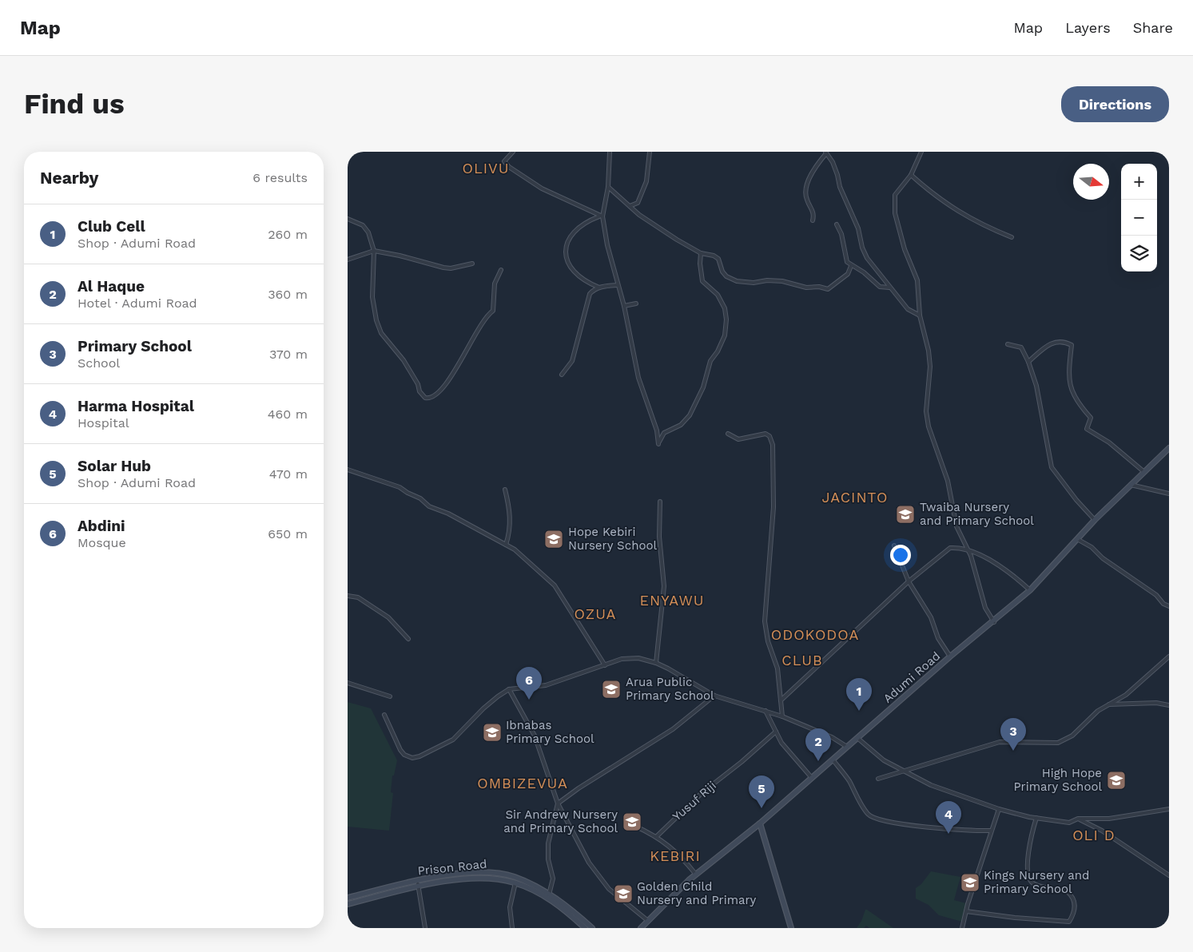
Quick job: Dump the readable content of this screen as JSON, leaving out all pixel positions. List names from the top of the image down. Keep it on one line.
{"streets":{"main road":["Adumi Road","Prison Road"],"street":["Yusuf Riji"]},"districts":["OLIVU","JACINTO","ENYAWU","OZUA","ODOKODOA","CLUB","OMBIZEVUA","OLI D","KEBIRI"],"places":{"school or university":["Twaiba Nursery and Primary School","Hope Kebiri Nursery School","Arua Public Primary School","Ibnabas Primary School","High Hope Primary School","Sir Andrew Nursery and Primary School","Kings Nursery and Primary School","Golden Child Nursery and Primary"]},"north":"right","page":{"header":"Map","nav":["Map","Layers","Share"],"buttons":"Directions","title":"Find us","heading":["Nearby","6 results"],"map_buttons":["+","−"],"list":[{"mark":"1","name":"Club Cell","note":"Shop · Adumi Road","value":"260 m"},{"mark":"2","name":"Al Haque","note":"Hotel · Adumi Road","value":"360 m"},{"mark":"3","name":"Primary School","note":"School","value":"370 m"},{"mark":"4","name":"Harma Hospital","note":"Hospital","value":"460 m"},{"mark":"5","name":"Solar Hub","note":"Shop · Adumi Road","value":"470 m"},{"mark":"6","name":"Abdini","note":"Mosque","value":"650 m"}],"pins":["6","1","3","2","5","4"]}}
